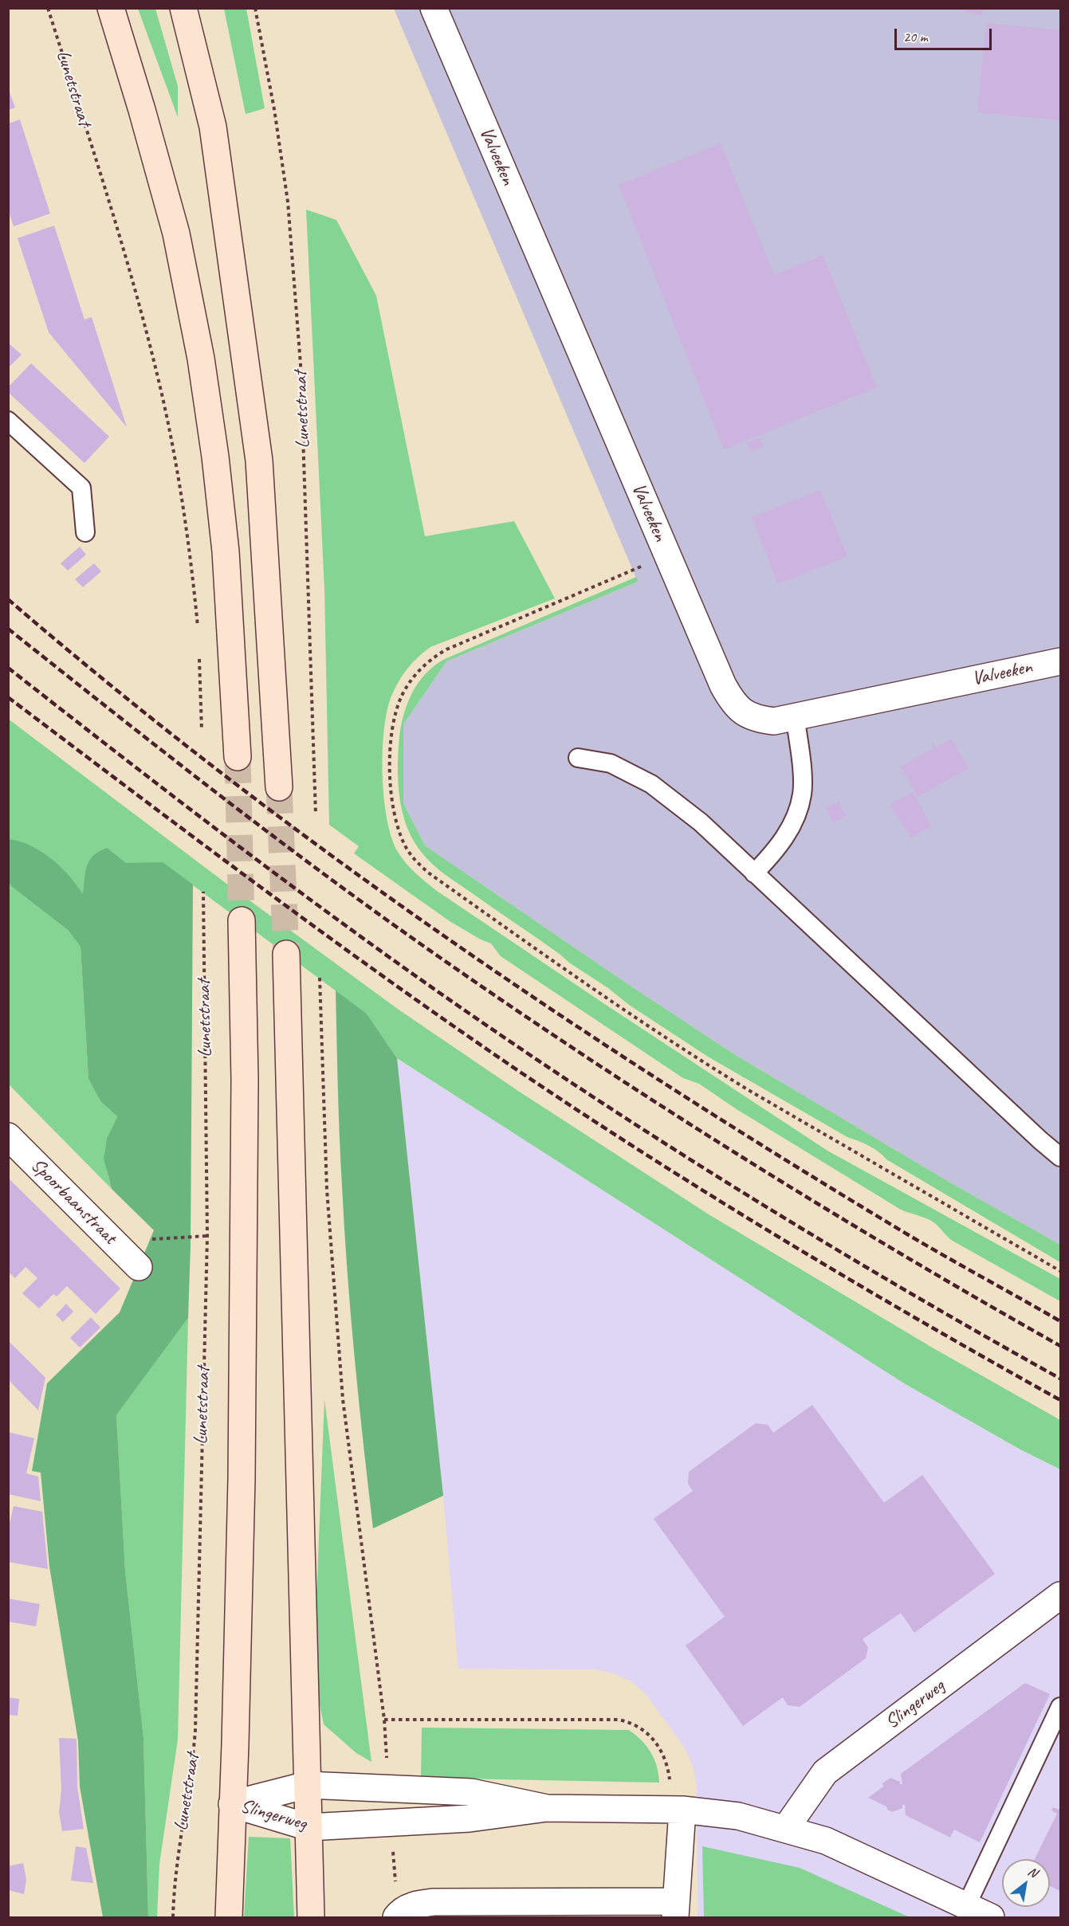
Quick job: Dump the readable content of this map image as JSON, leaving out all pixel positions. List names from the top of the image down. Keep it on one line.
{"streets":{"main road":["Lunetstraat"],"street":["Valveeken","Spoorbaanstraat","Slingerweg"]},"crossings":[["Lunetstraat","Slingerweg"]],"scale_bar":"20 m","north":"top right"}
